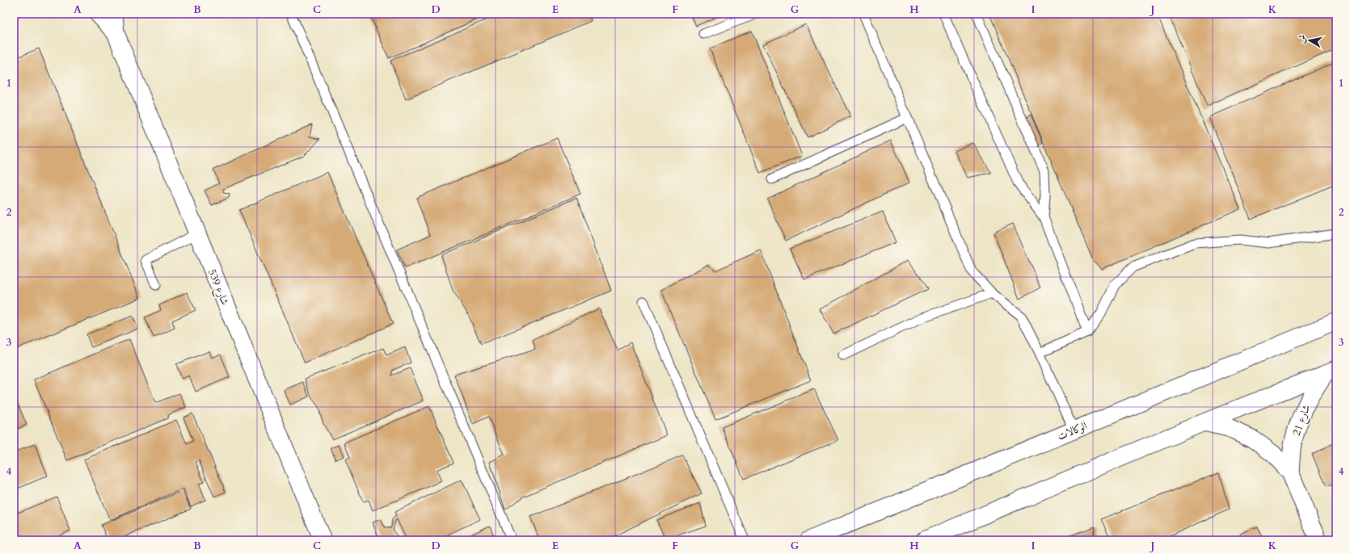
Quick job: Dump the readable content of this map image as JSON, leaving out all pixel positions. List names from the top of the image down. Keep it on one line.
{"streets":{"street":["شارع 539","شارع 21","الوكالات"]},"north":"left","grid":{"columns":["A","B","C","D","E","F","G","H","I","J","K"],"rows":["1","2","3","4"]}}
